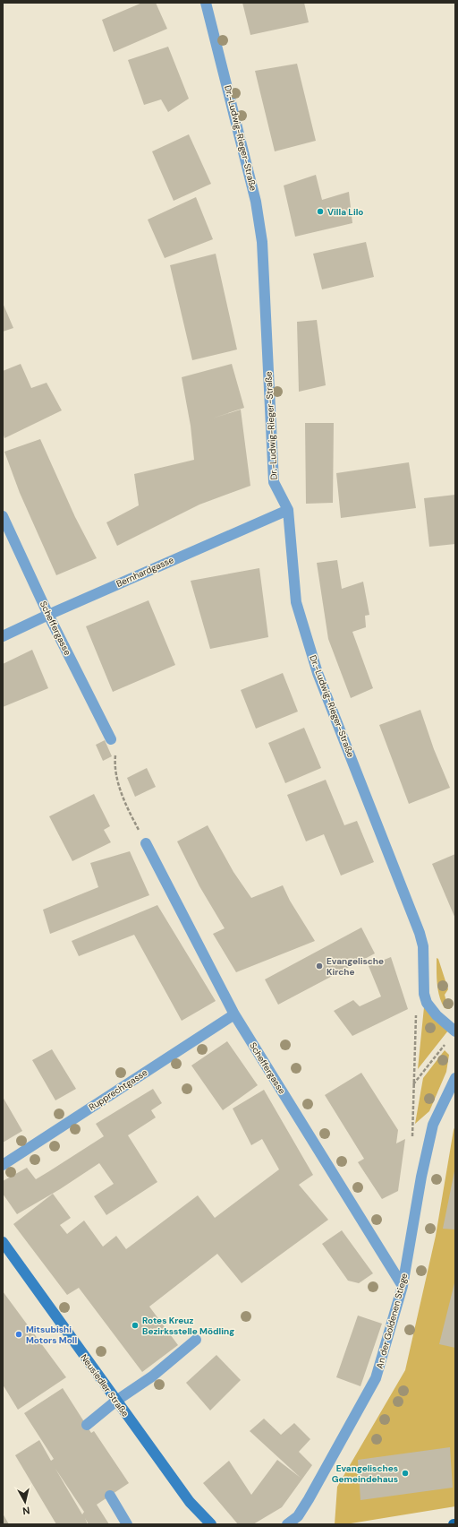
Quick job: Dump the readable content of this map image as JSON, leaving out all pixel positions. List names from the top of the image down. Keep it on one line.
{"streets":{"main road":["Neusiedler Straße"],"street":["Dr.-Ludwig-Rieger-Straße","Bernhardgasse","Scheffergasse","Rupprechtgasse","An der Goldenen Stiege"]},"crossings":[["Dr.-Ludwig-Rieger-Straße","Bernhardgasse"],["Bernhardgasse","Scheffergasse"],["Scheffergasse","Rupprechtgasse"],["Scheffergasse","An der Goldenen Stiege"]],"places":["Villa Lilo","Evangelische Kirche","Rotes Kreuz Bezirksstelle Mödling","Mitsubishi Motors Moll","Evangelisches Gemeindehaus"],"north":"bottom"}
